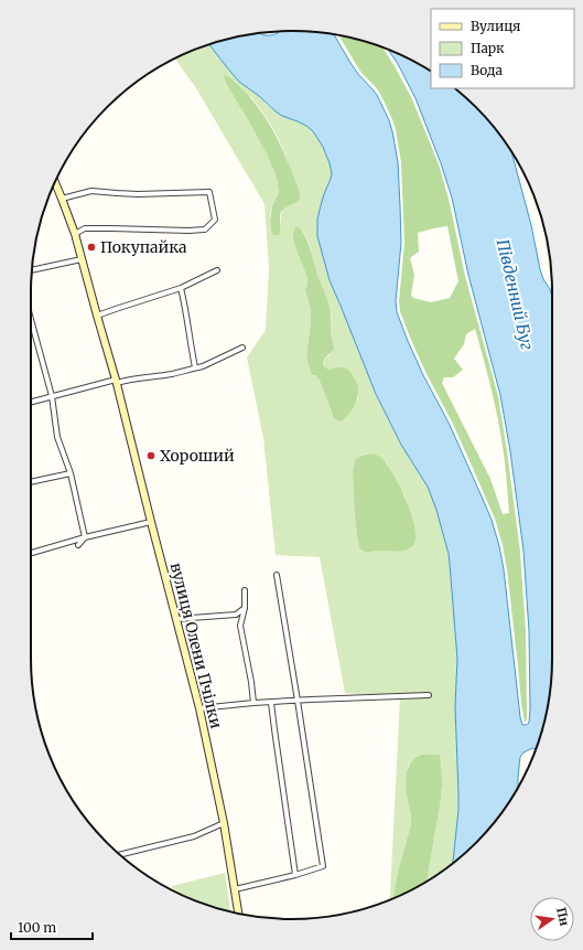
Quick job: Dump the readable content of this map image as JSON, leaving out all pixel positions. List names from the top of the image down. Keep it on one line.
{"streets":{"street":["вулиця Олени Пчілки"]},"water":["Південний Буг"],"places":["Покупайка","Хороший"],"legend":["Вулиця","Парк","Вода"],"scale_bar":"100 m","north":"right"}
